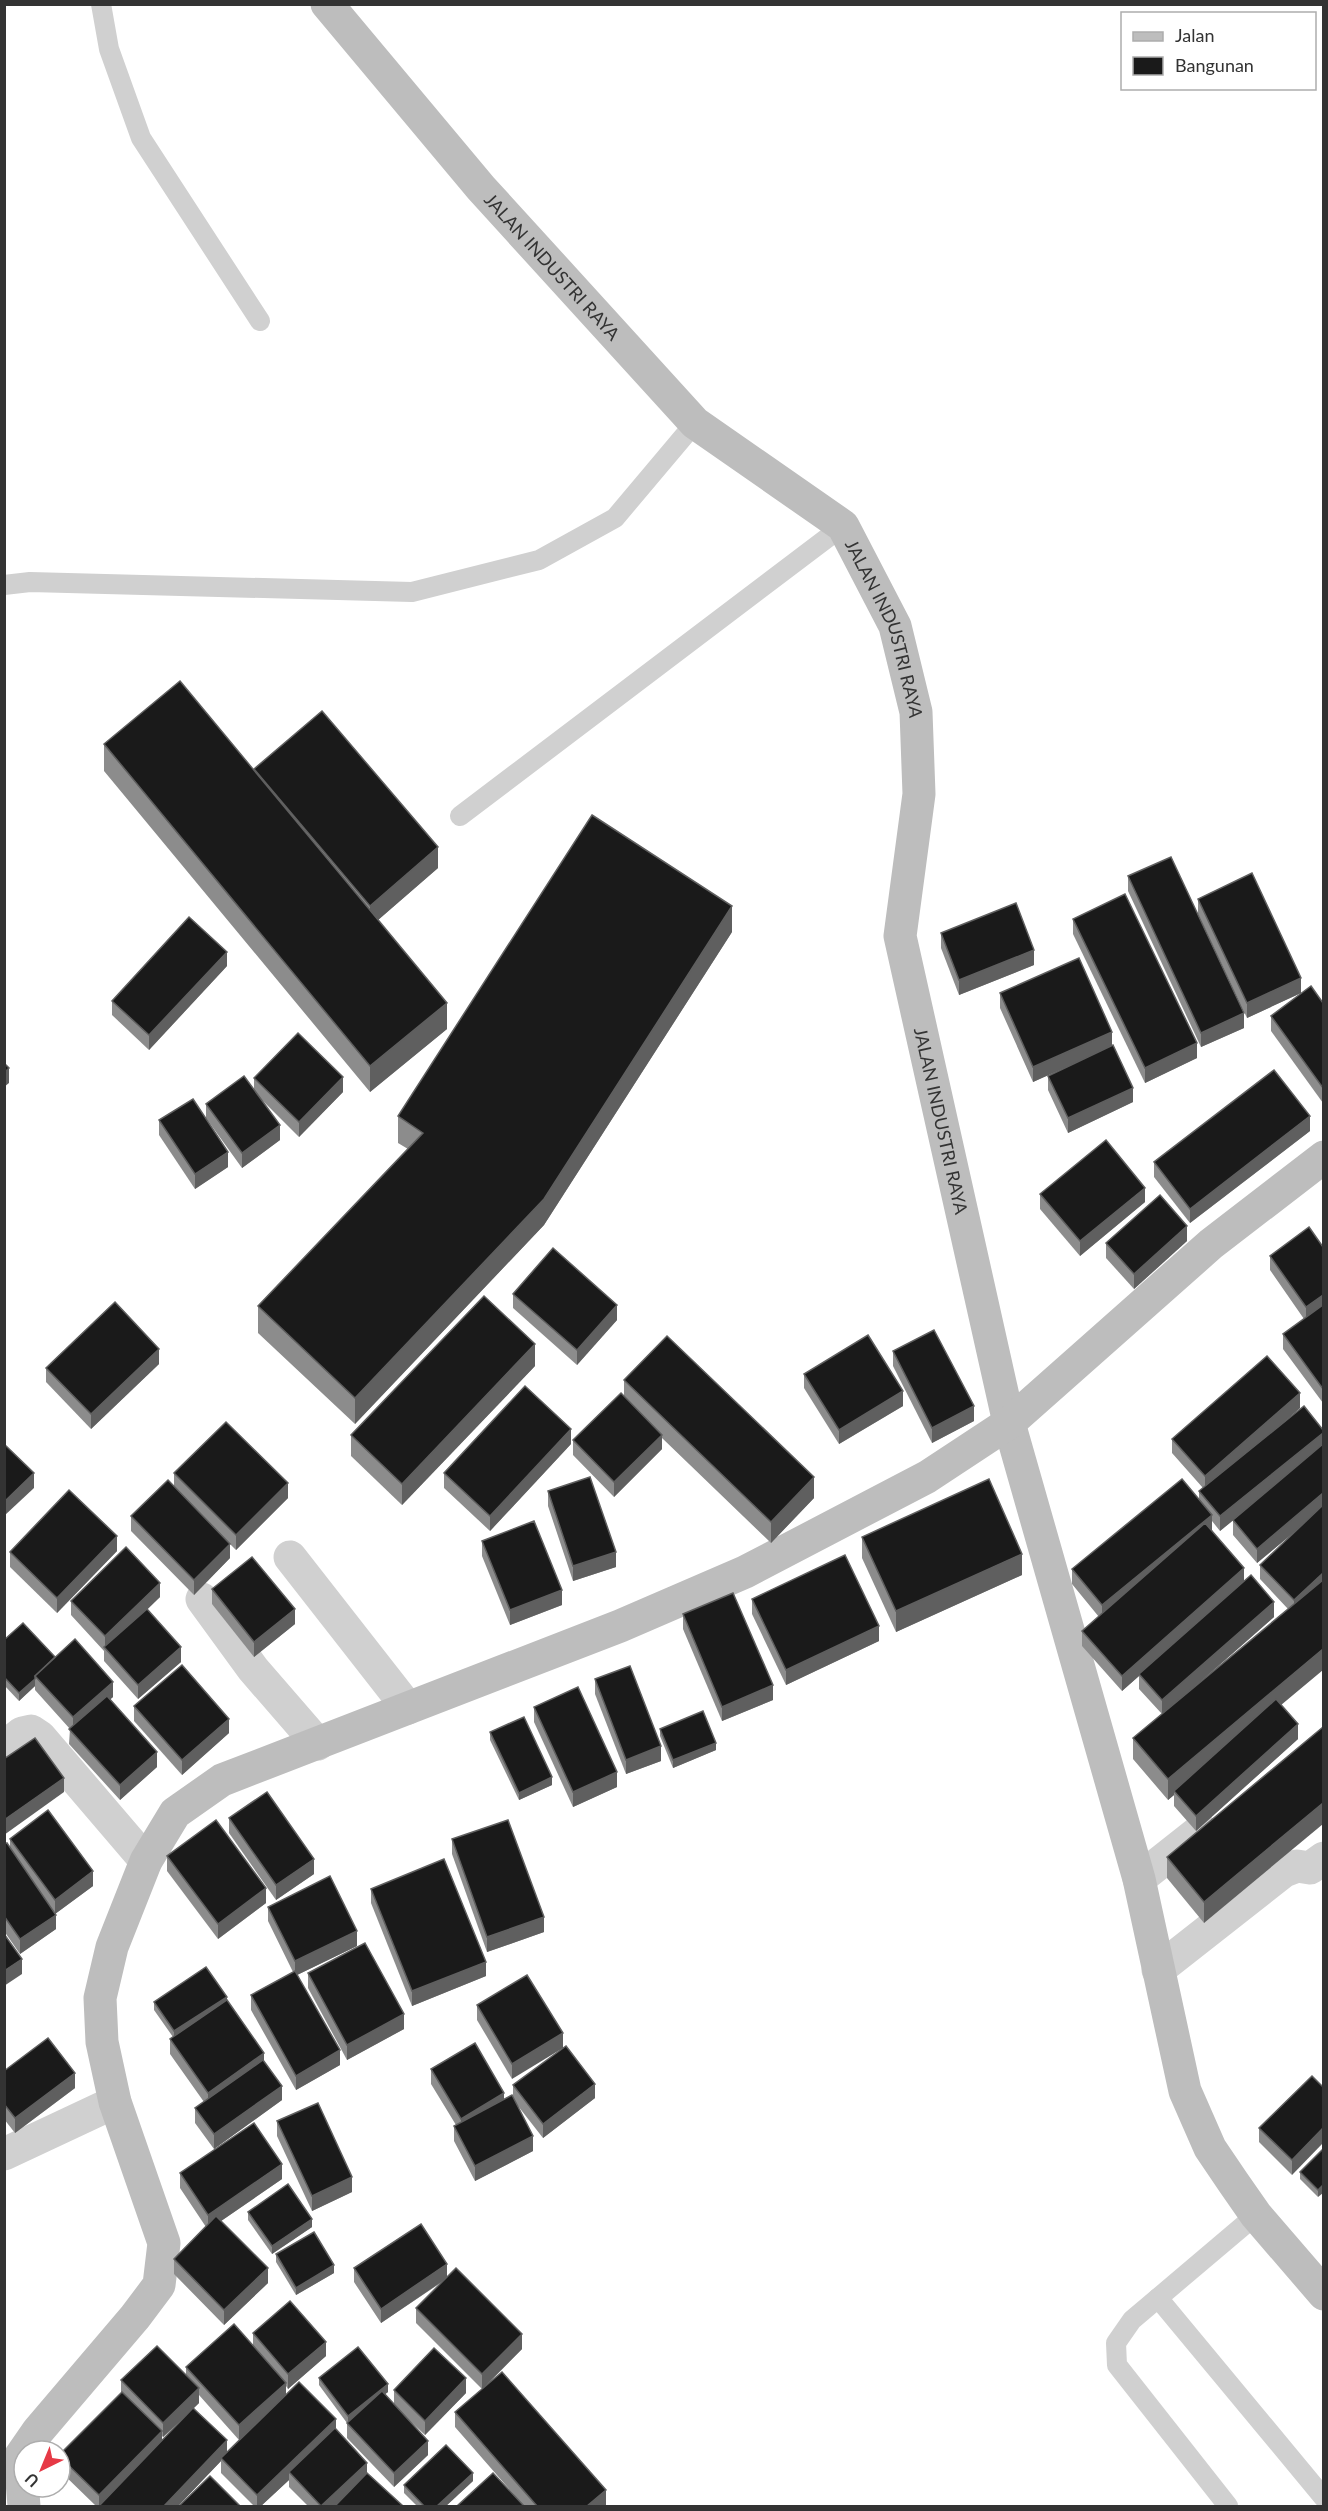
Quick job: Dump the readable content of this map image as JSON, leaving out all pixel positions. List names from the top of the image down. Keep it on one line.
{"streets":{"street":["JALAN INDUSTRI RAYA"]},"legend":["Jalan","Bangunan"],"north":"bottom left"}
